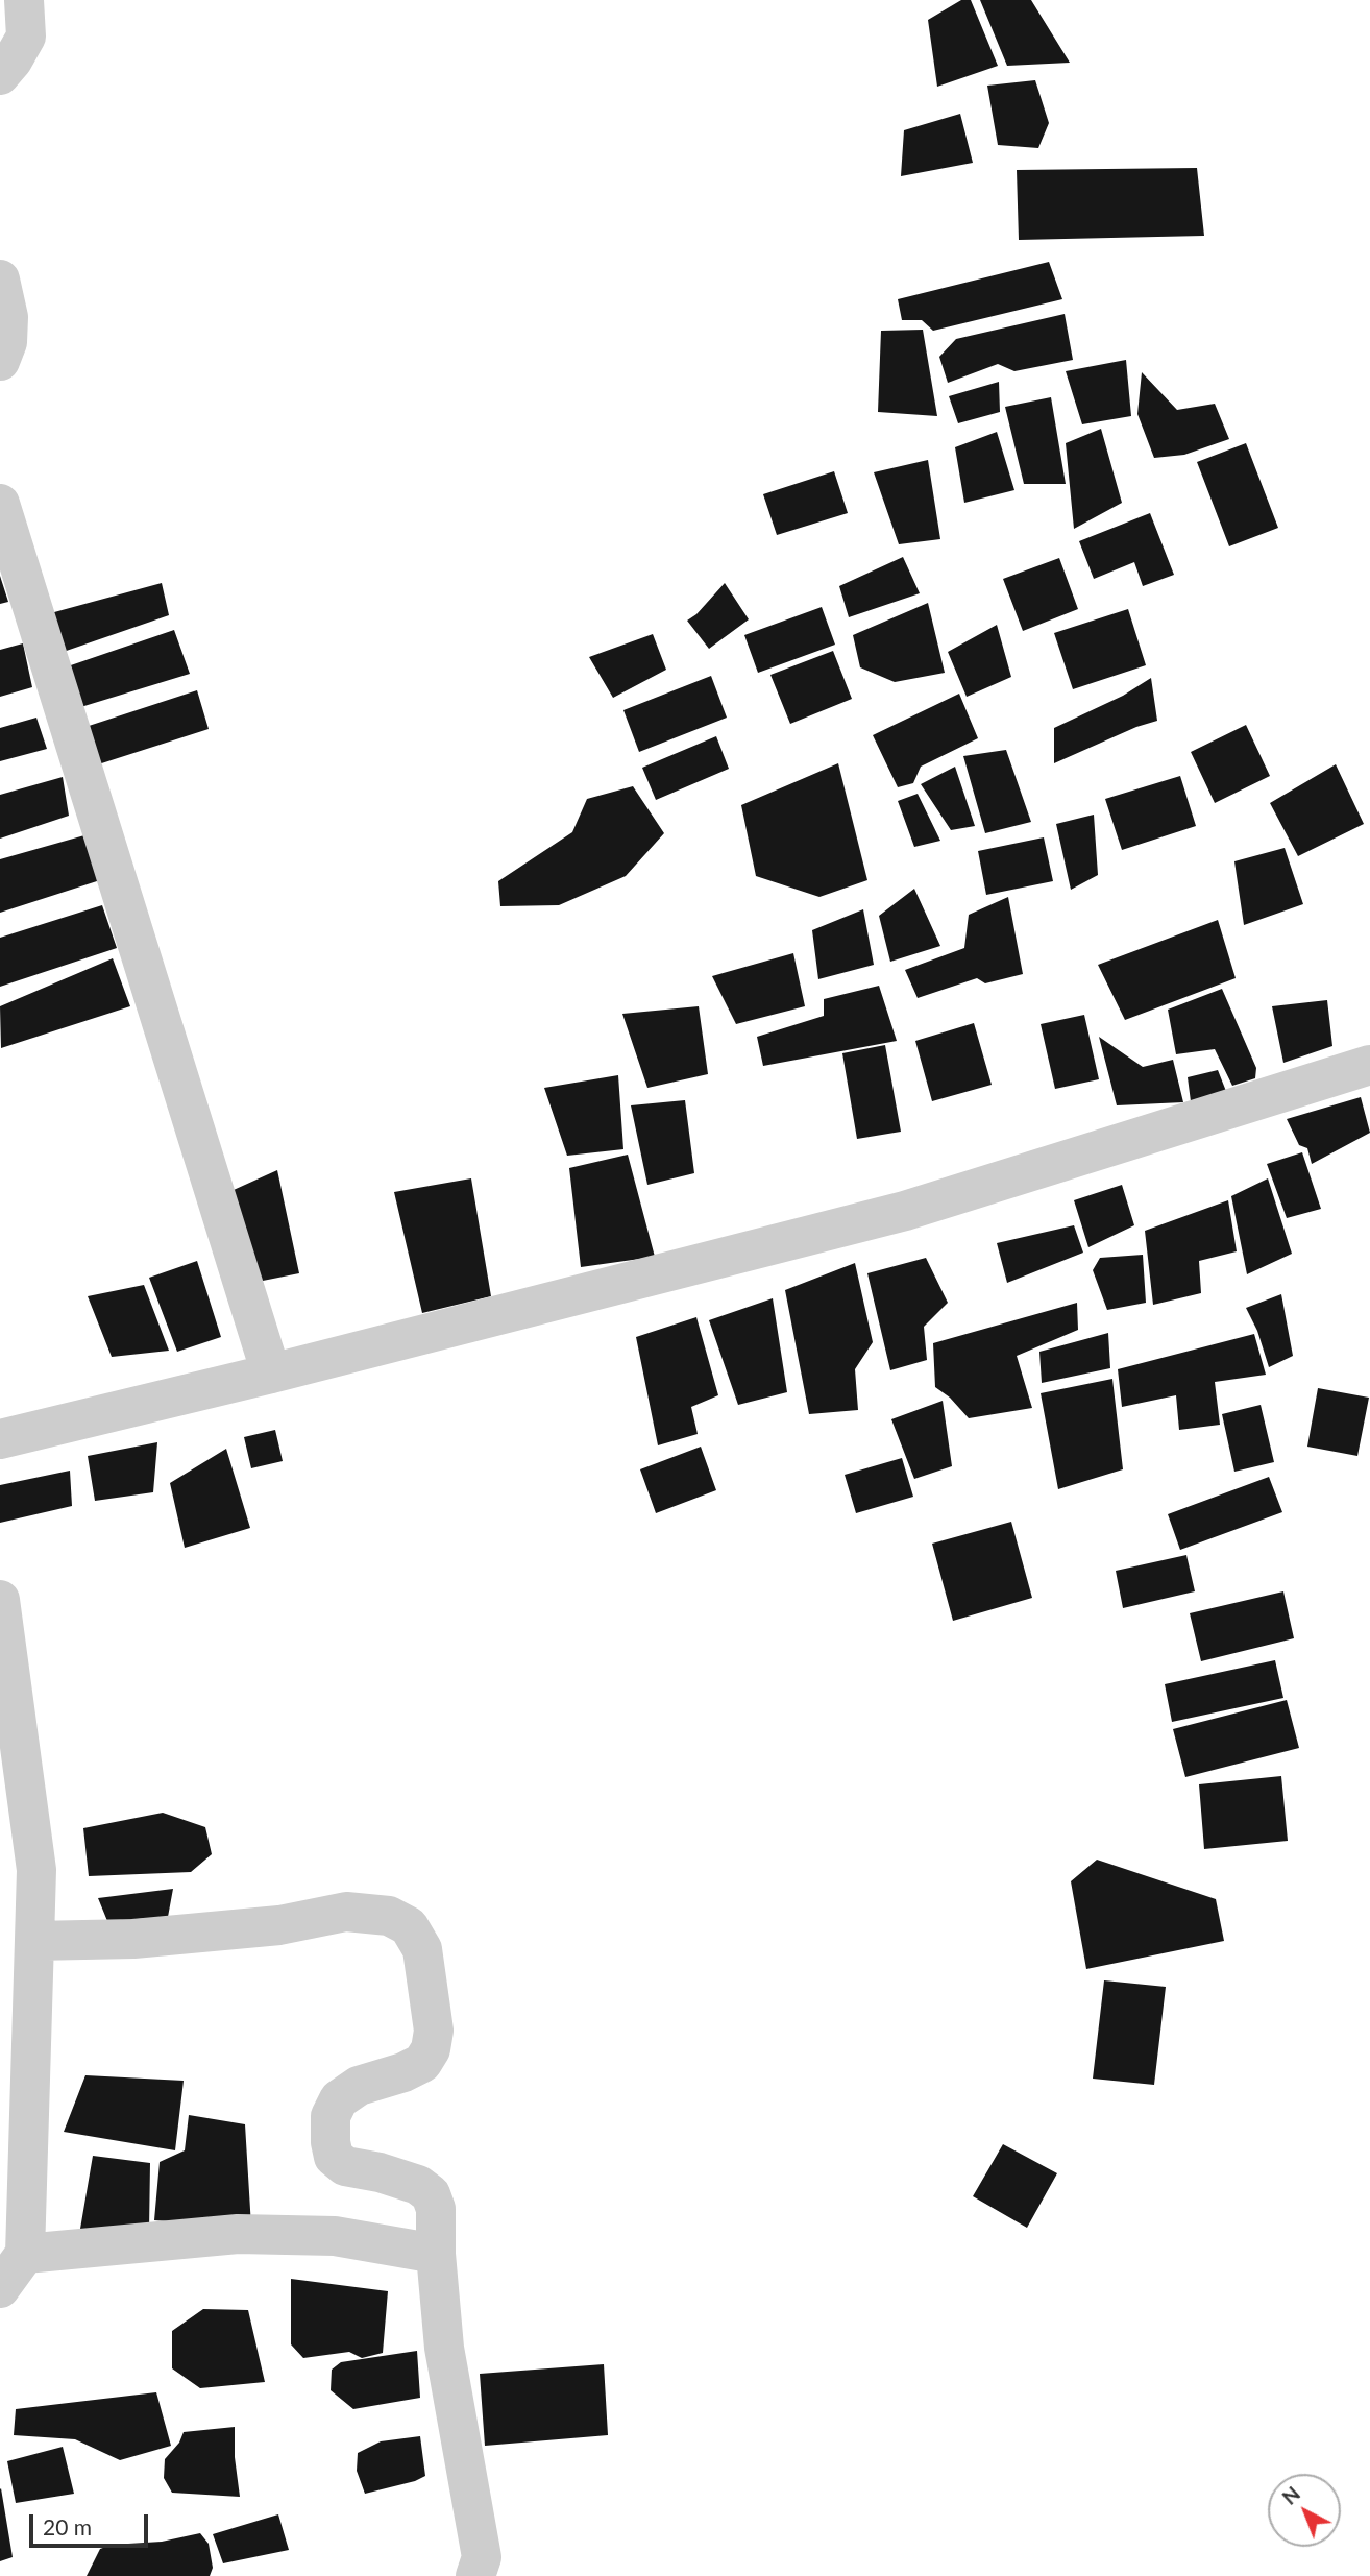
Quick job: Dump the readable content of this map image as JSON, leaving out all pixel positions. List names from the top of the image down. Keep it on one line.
{"scale_bar":"20 m","north":"top left"}
